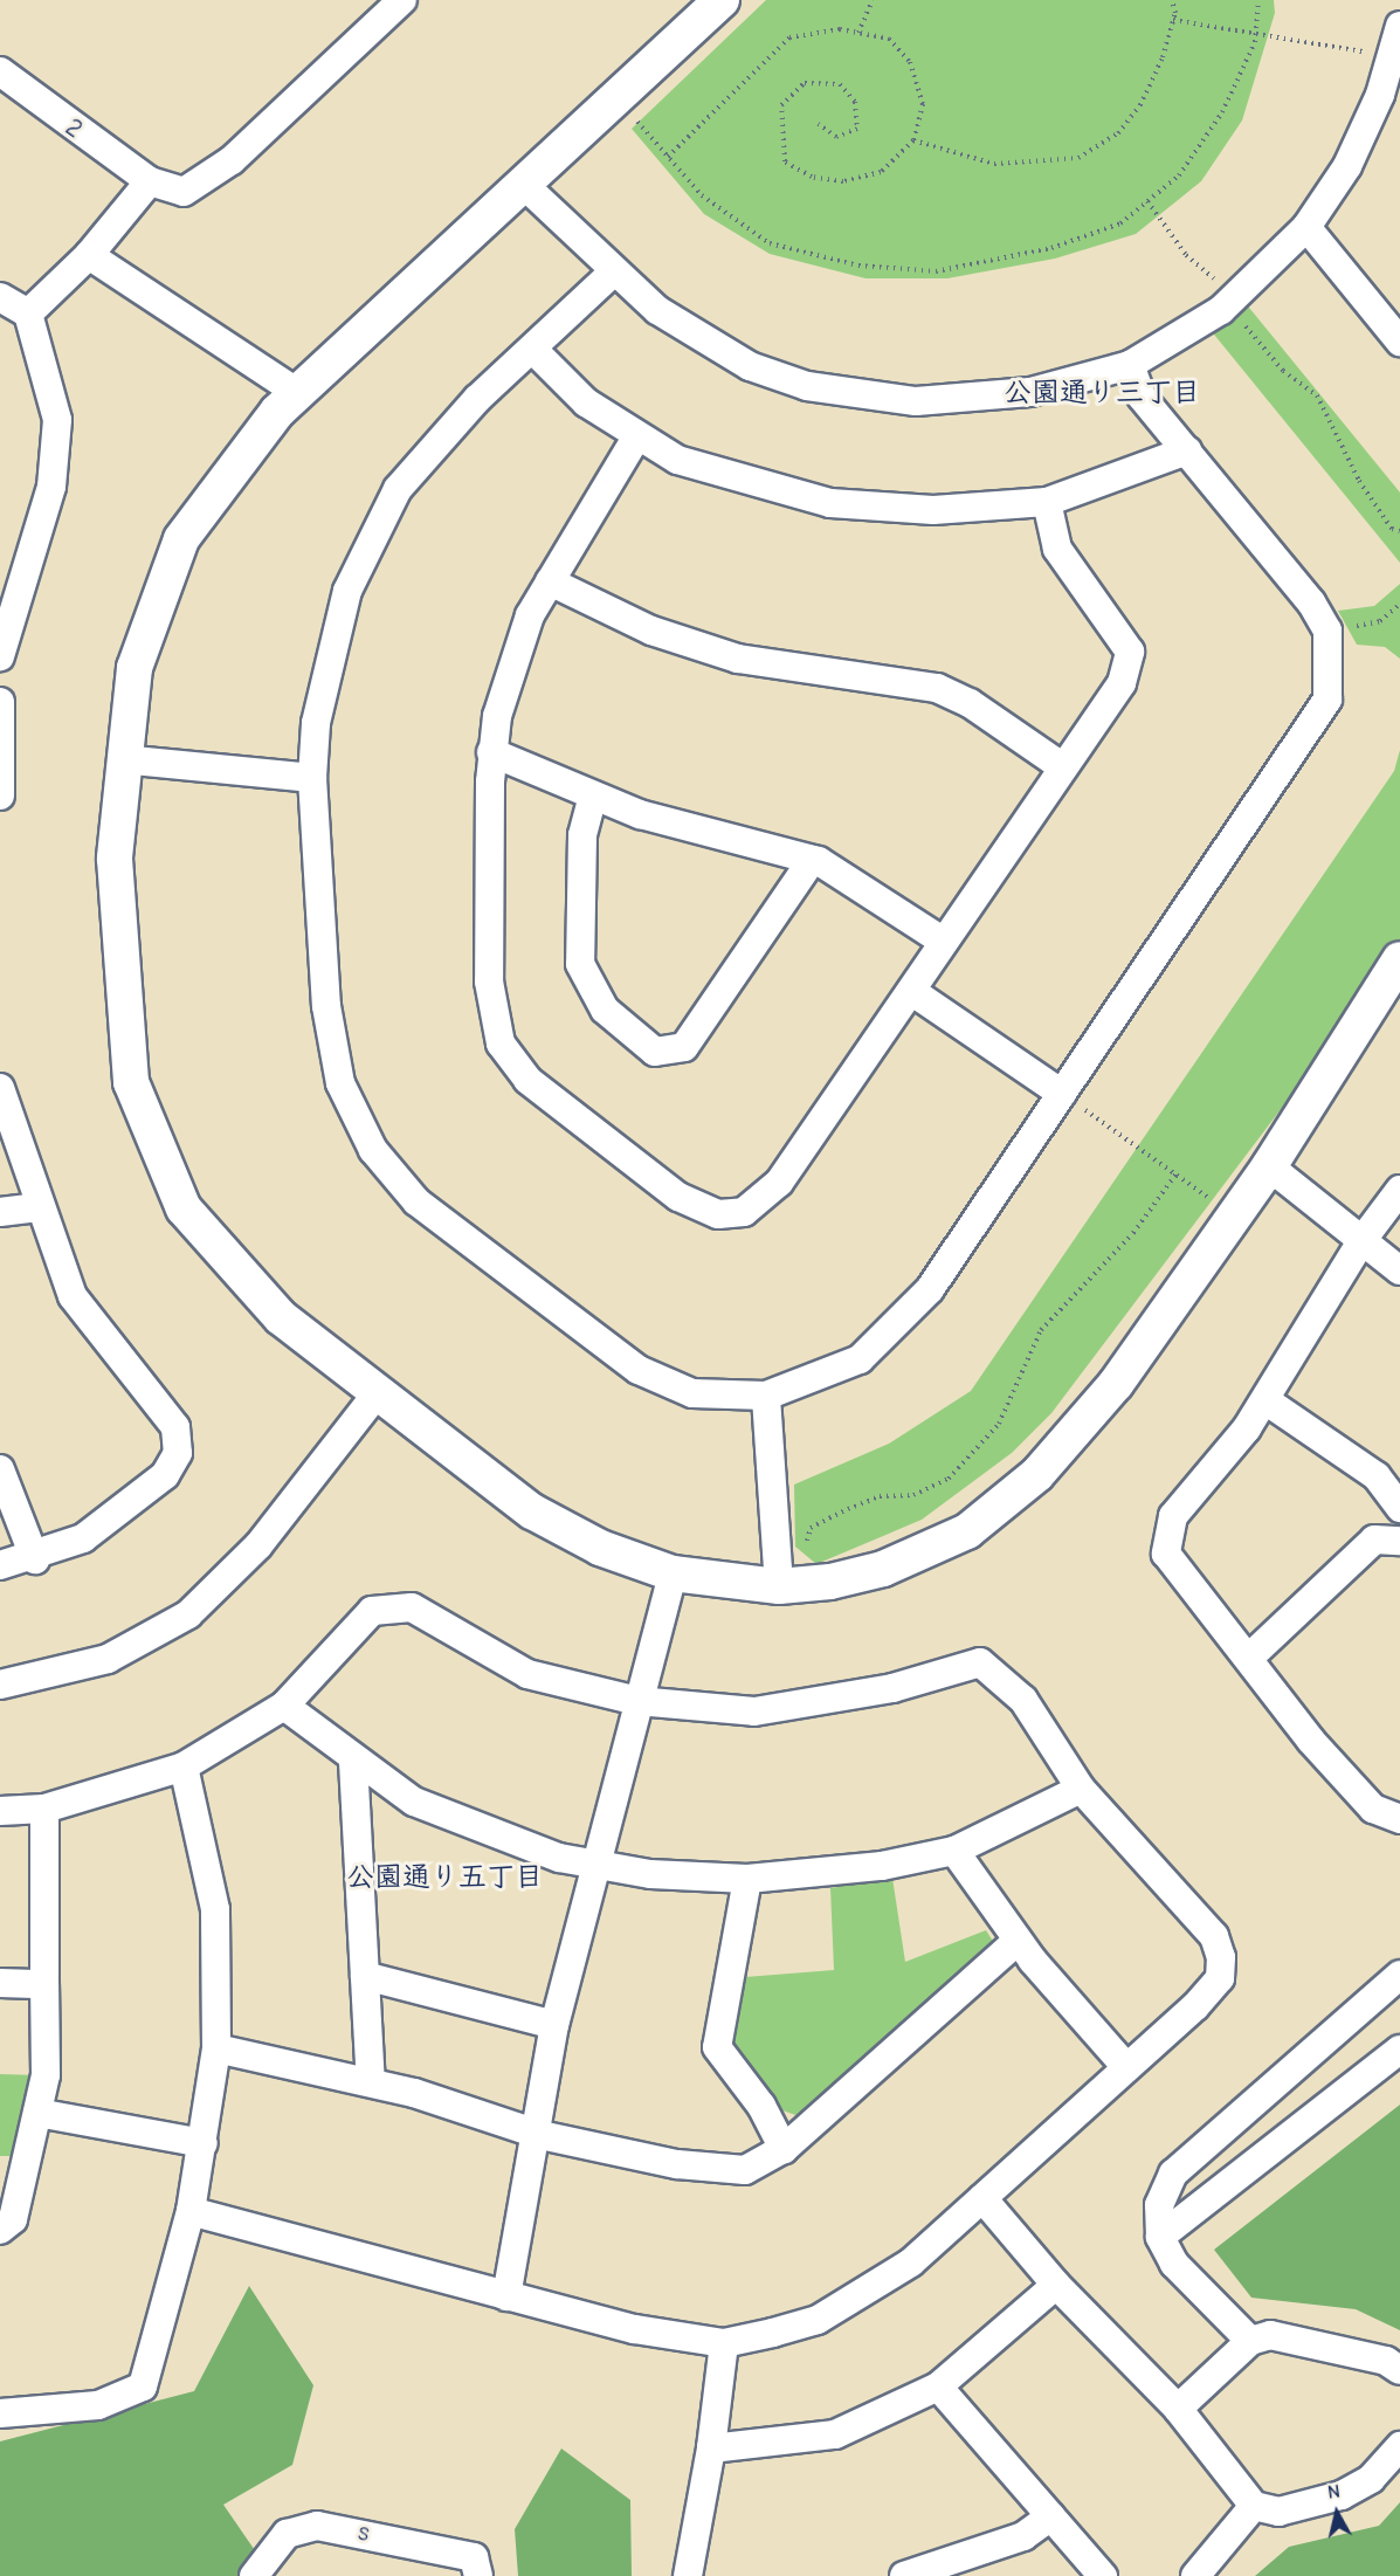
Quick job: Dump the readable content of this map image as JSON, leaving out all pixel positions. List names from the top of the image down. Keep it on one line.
{"streets":{"street":["2","s"]},"districts":["公園通り三丁目","公園通り五丁目"],"north":"top"}
